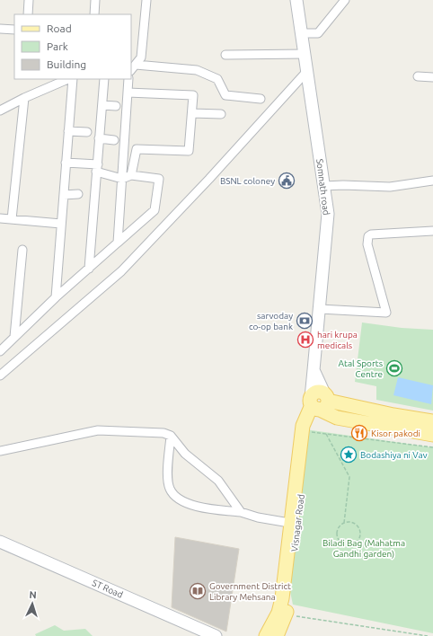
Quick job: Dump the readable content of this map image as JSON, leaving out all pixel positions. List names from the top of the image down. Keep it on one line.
{"streets":{"main road":["Somnath road","Visnagar Road","ST Road"]},"crossings":[["Somnath road","Visnagar Road"]],"parks":["Biladi Bag (Mahatma Gandhi garden)"],"places":{"public building":["BSNL coloney"],"bank":["sarvoday co-op bank"],"hospital":["hari krupa medicals"],"sports":["Atal Sports Centre"],"restaurant":["Kisor pakodi"],"place":["Bodashiya ni Vav"],"library":["Government District Library Mehsana"]},"legend":["Road","Park","Building"],"north":"top"}
